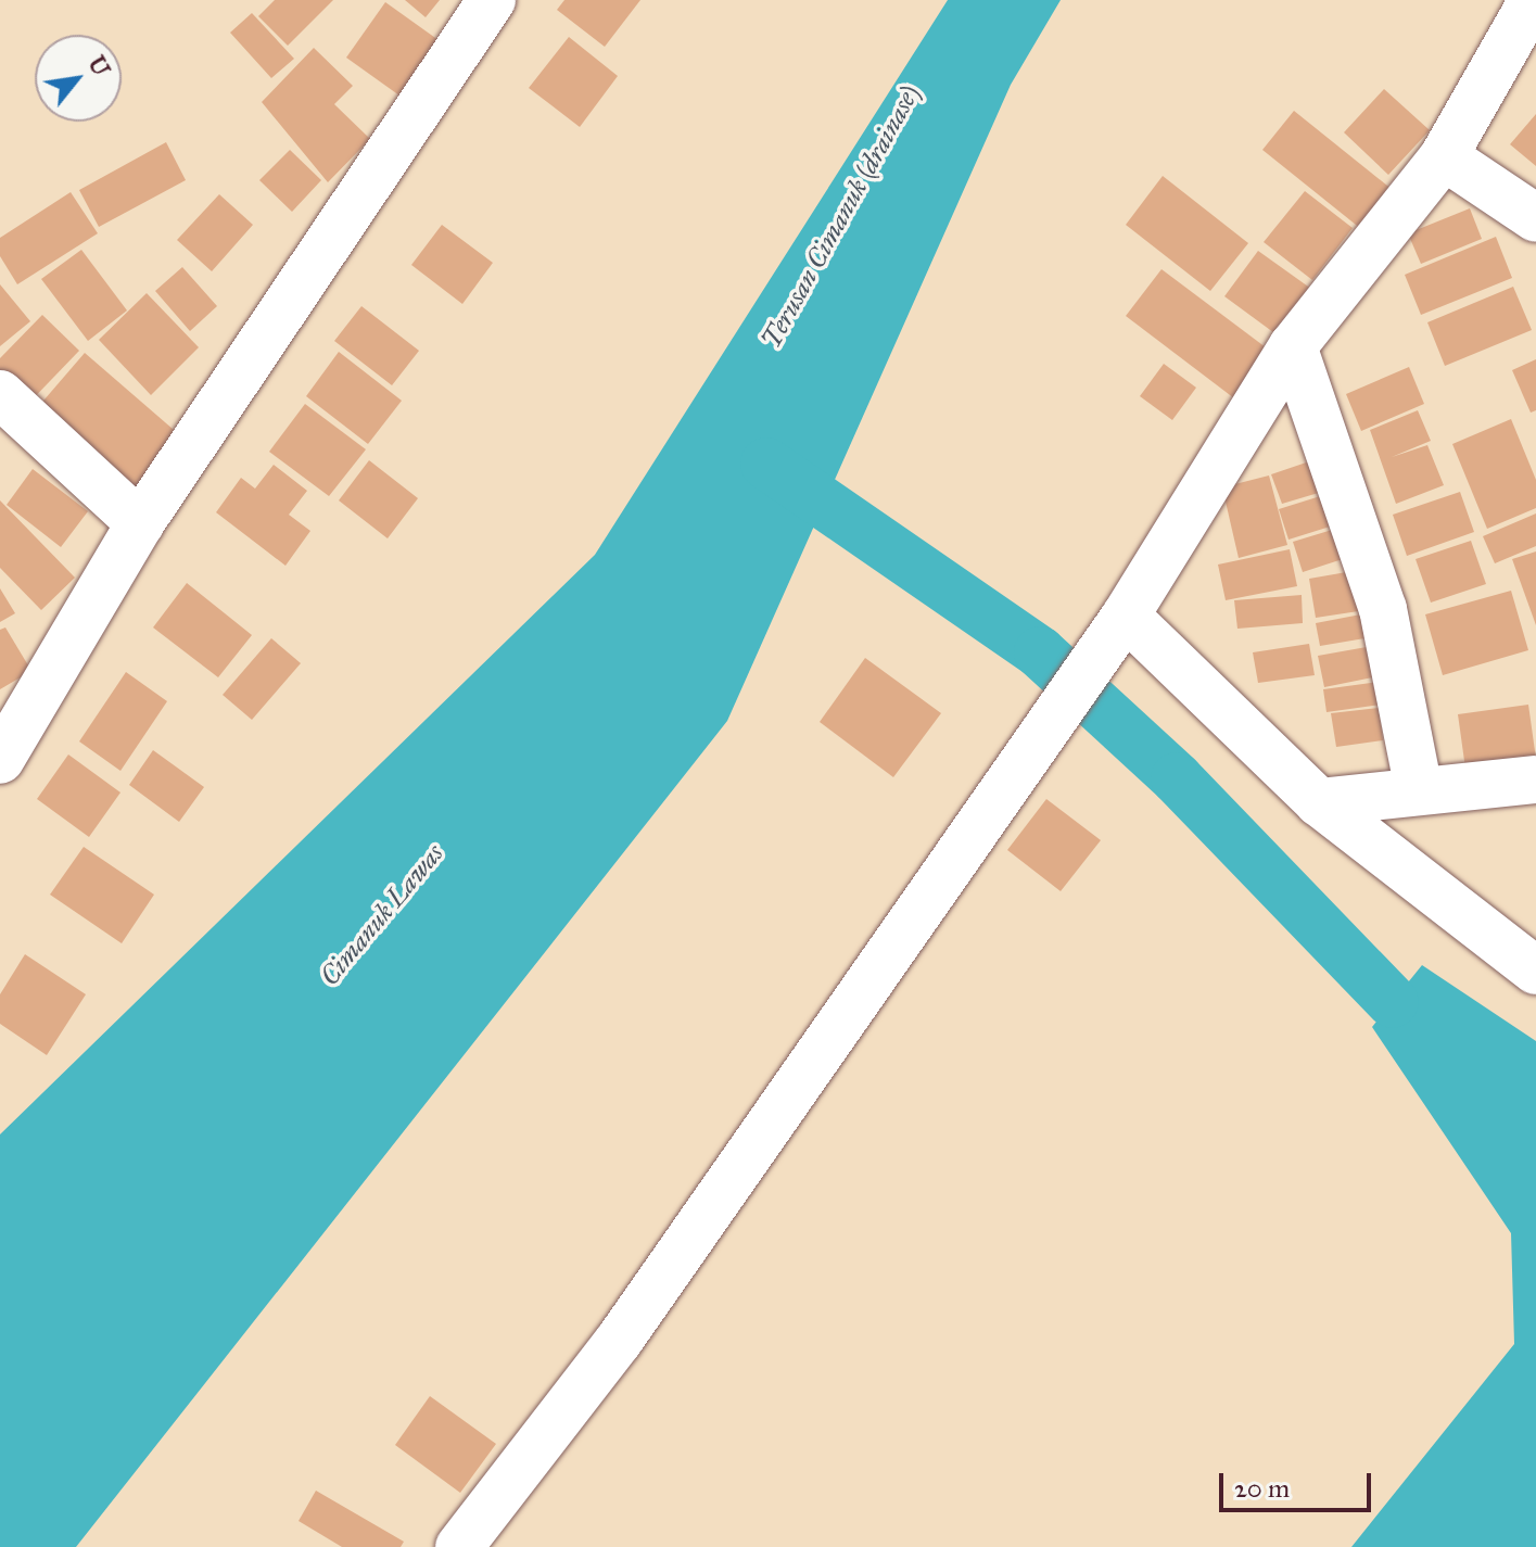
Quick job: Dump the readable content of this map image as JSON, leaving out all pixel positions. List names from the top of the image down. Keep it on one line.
{"water":["Terusan Cimanuk (drainase)","Cimanuk Lawas"],"scale_bar":"20 m","north":"top right"}
